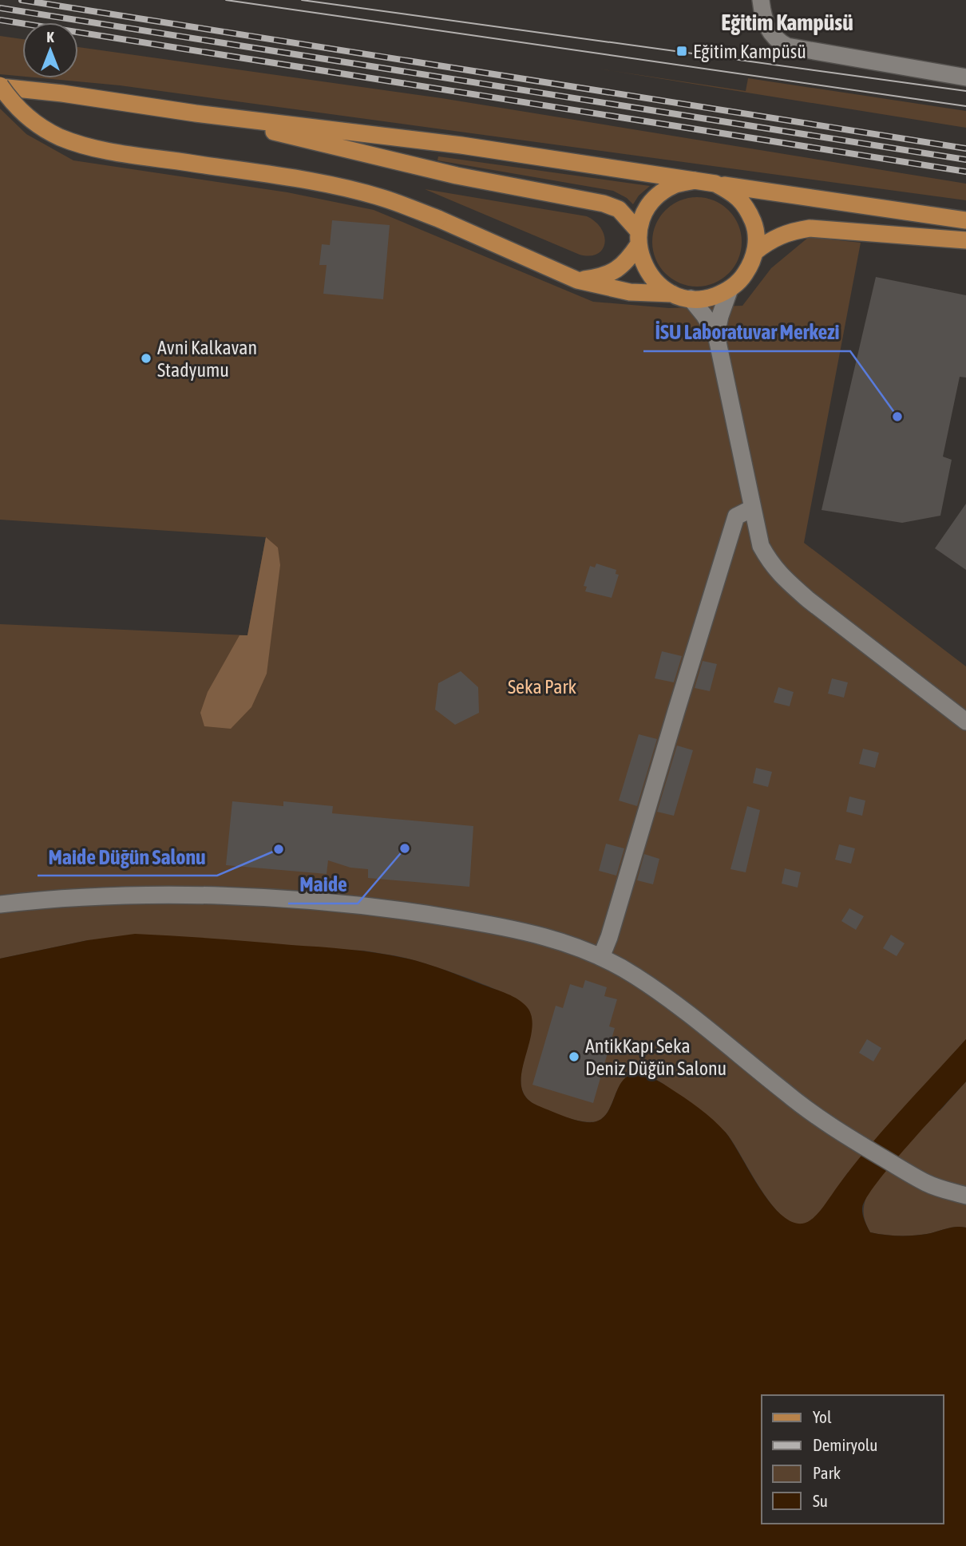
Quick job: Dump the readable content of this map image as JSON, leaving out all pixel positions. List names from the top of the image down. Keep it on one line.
{"districts":["Eğitim Kampüsü"],"parks":["Seka Park"],"places":{"transit":["Eğitim Kampüsü"],"other":["Avni Kalkavan Stadyumu","İSU Laboratuvar Merkezi","Maide","Maide Düğün Salonu","AntikKapı Seka Deniz Düğün Salonu"]},"legend":["Yol","Demiryolu","Park","Su"],"north":"top"}
